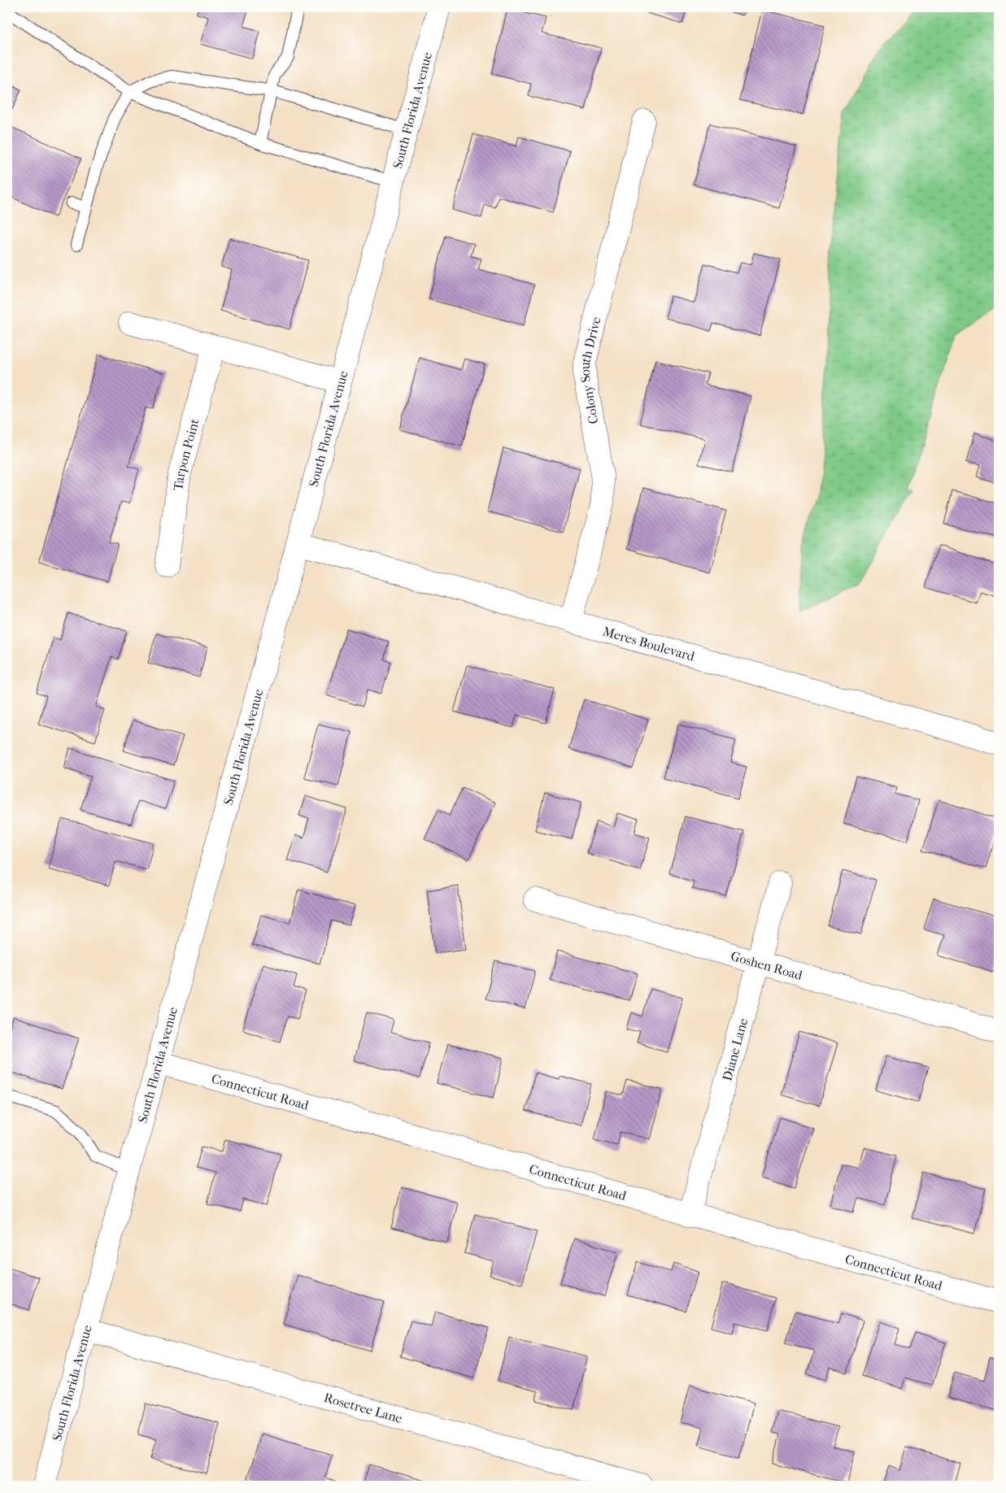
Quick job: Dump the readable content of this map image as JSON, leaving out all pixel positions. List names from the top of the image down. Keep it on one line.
{"streets":{"street":["South Florida Avenue","Colony South Drive","Tarpon Point","Meres Boulevard","Goshen Road","Diane Lane","Connecticut Road","Rosetree Lane"]},"crossings":[["South Florida Avenue","Meres Boulevard"],["South Florida Avenue","Connecticut Road"],["South Florida Avenue","Rosetree Lane"],["Colony South Drive","Meres Boulevard"],["Goshen Road","Diane Lane"],["Diane Lane","Connecticut Road"]]}
